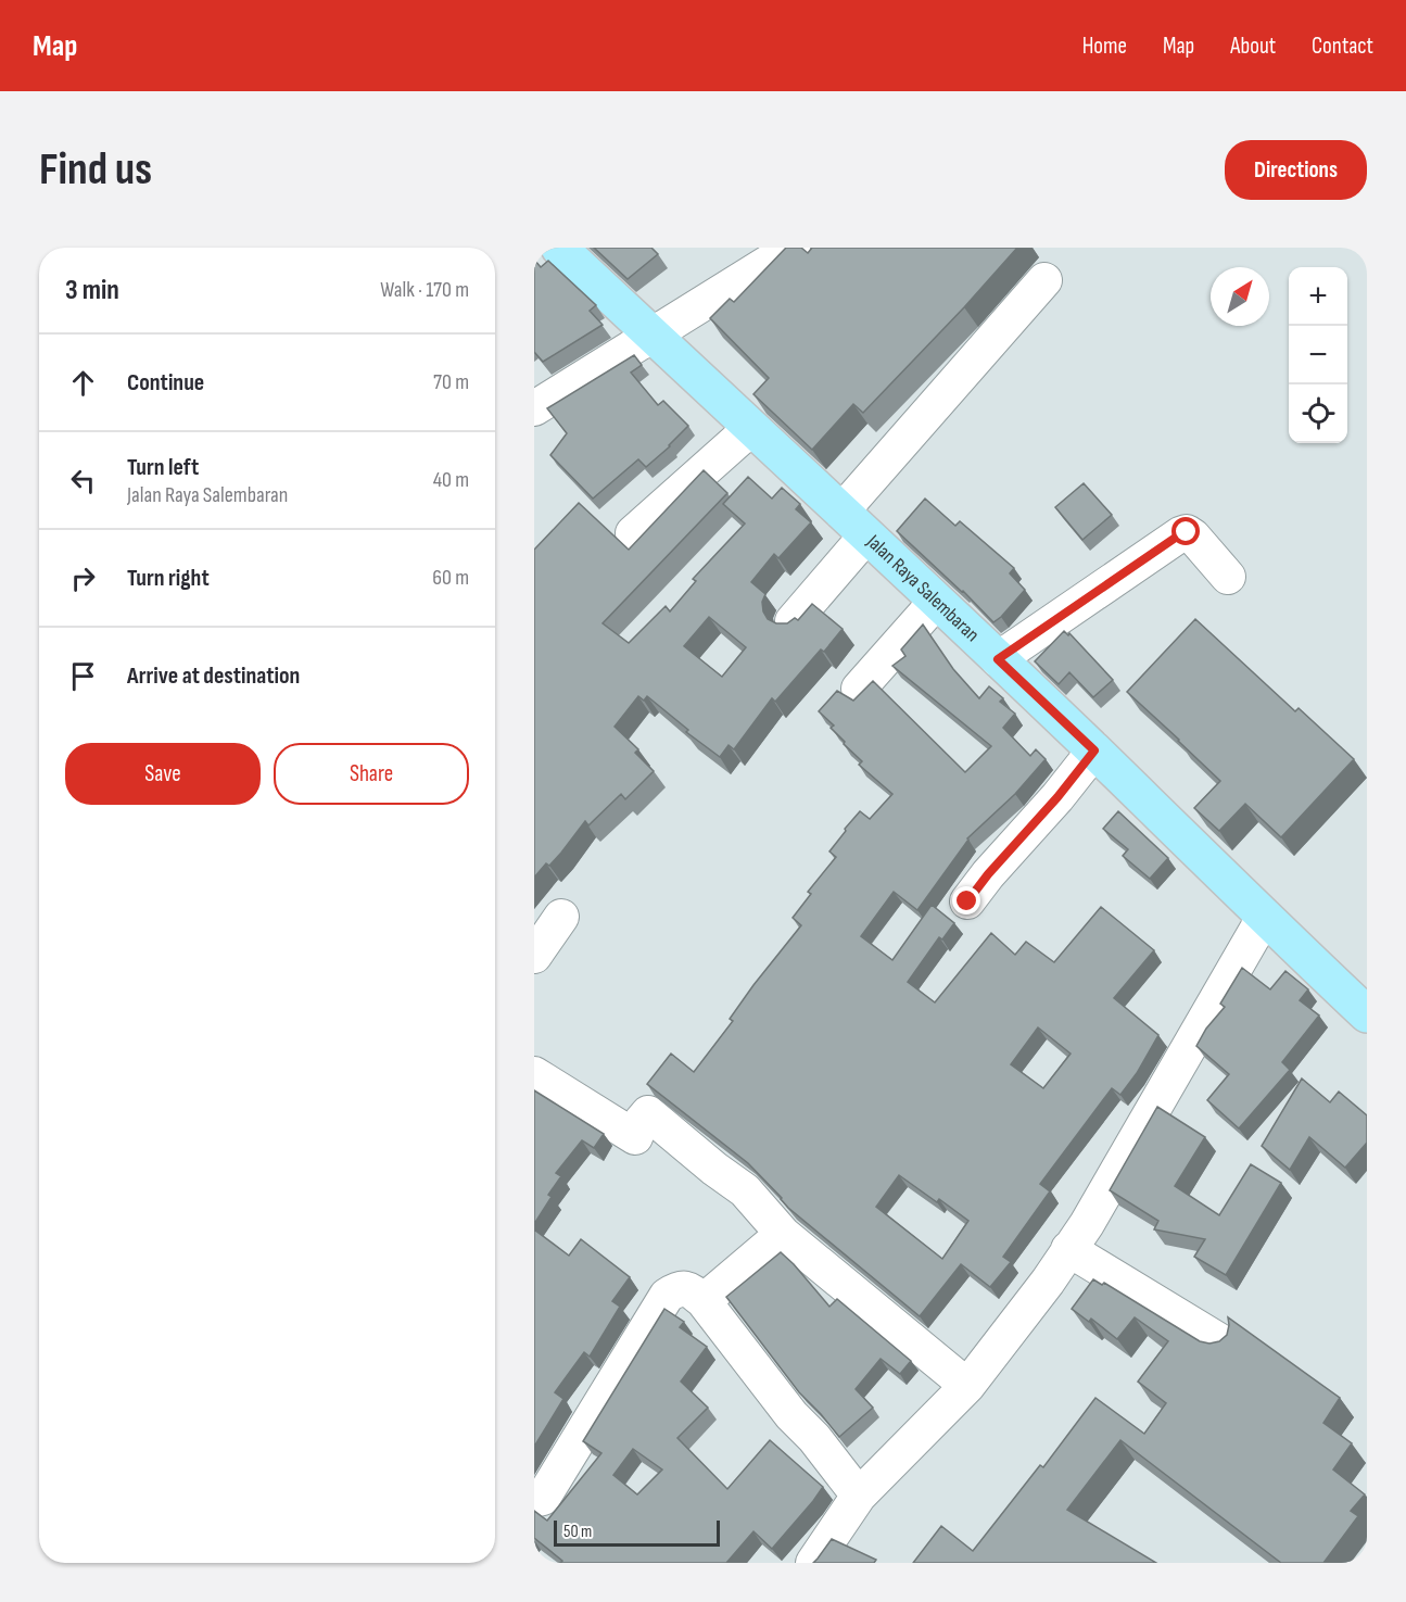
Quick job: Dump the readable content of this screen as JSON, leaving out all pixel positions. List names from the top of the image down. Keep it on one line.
{"streets":{"main road":["Jalan Raya Salembaran"]},"scale_bar":"50 m","north":"top right","page":{"header":"Map","nav":["Home","Map","About","Contact"],"buttons":["Directions",["Save","Share"]],"title":"Find us","heading":["3 min","Walk · 170 m"],"map_buttons":["+","−"],"list":[["Continue","70 m"],["Turn left","Jalan Raya Salembaran","40 m"],["Turn right","60 m"],"Arrive at destination"],"scale":"50 m"}}
